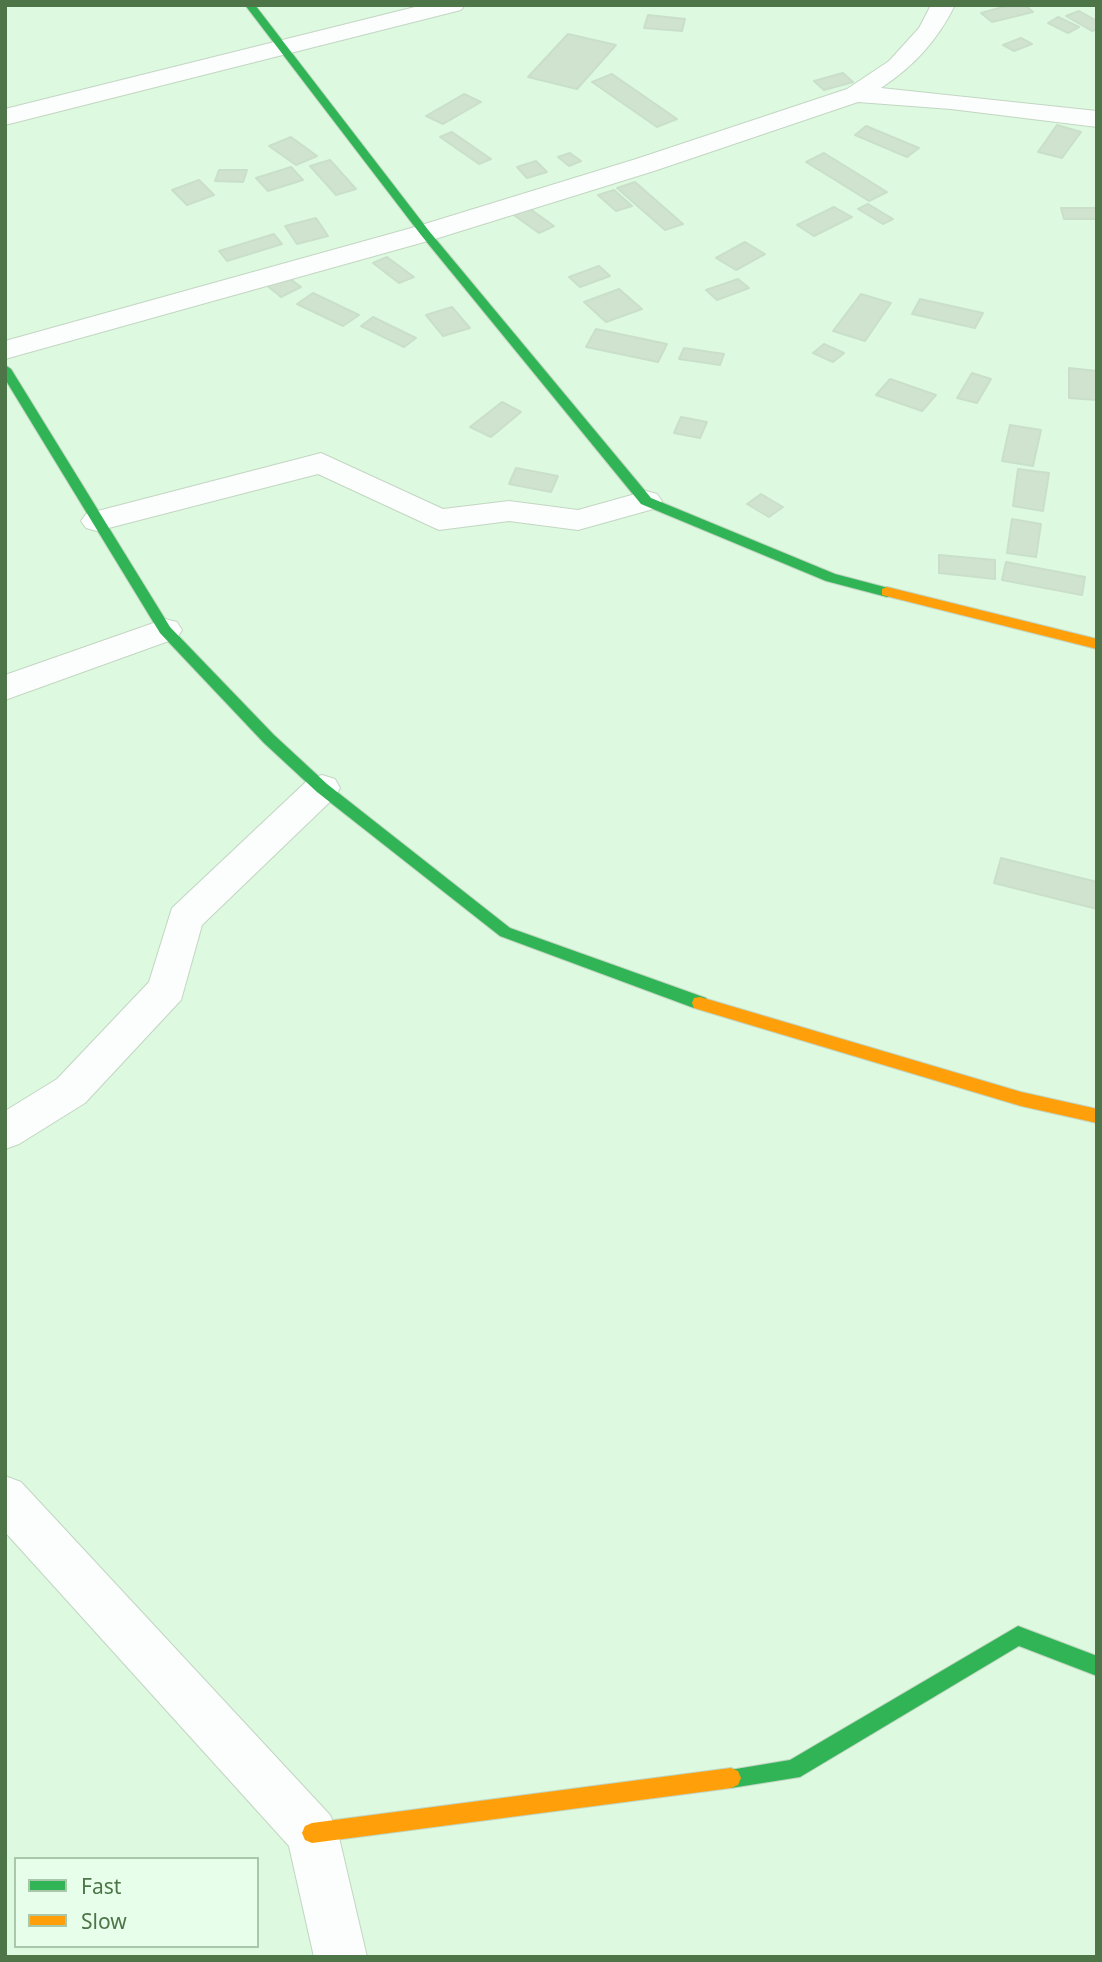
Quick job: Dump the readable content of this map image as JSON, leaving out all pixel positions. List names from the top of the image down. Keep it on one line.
{"legend":["Fast","Slow"]}
